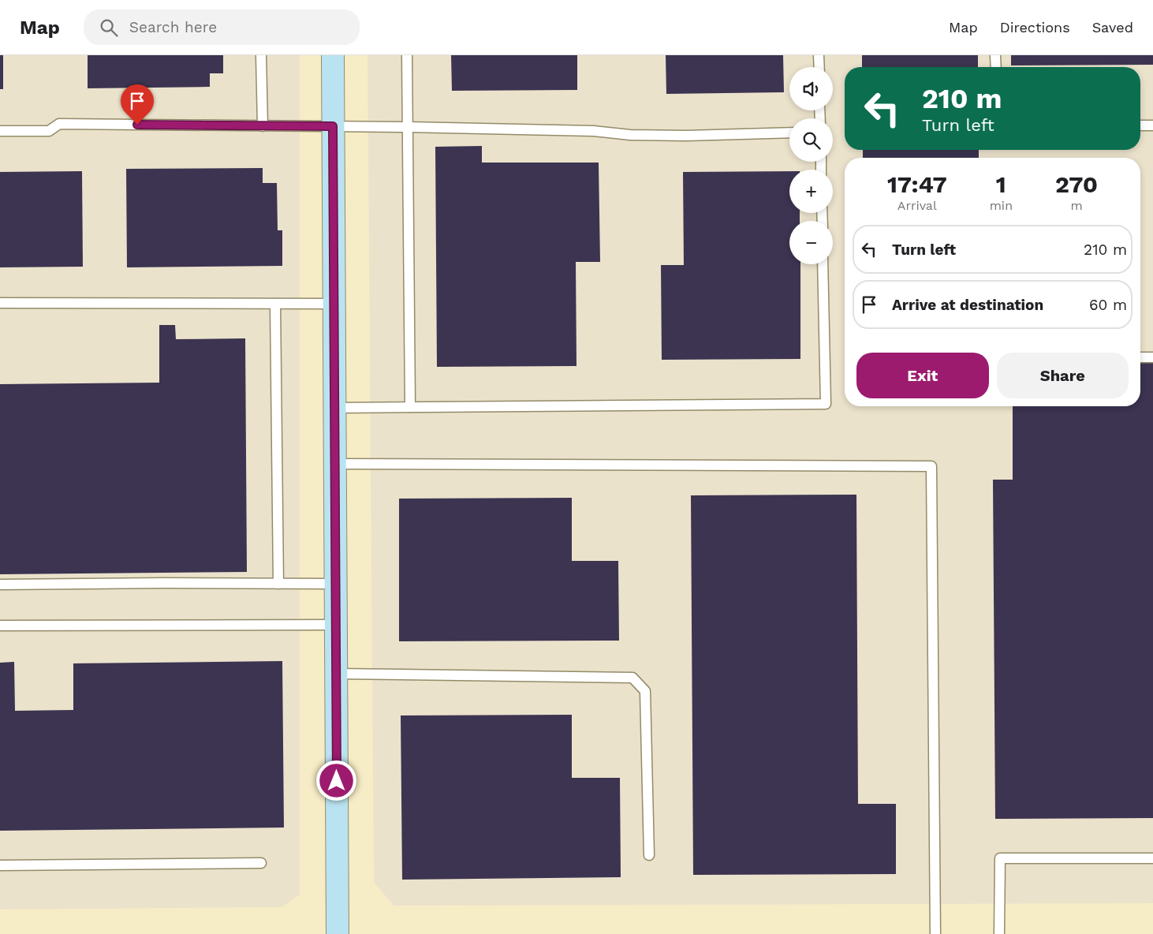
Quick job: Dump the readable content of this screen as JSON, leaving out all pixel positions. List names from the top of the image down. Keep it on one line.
{"page":{"header":"Map","search":"Search here","nav":["Map","Directions","Saved"],"map_buttons":["+","−"],"turn":["210 m","Turn left"],"eta":["17:47","Arrival","1","min","270","m"],"list":[{"name":"Turn left","value":"210 m"},{"name":"Arrive at destination","value":"60 m"}],"buttons":["Exit","Share"]}}
